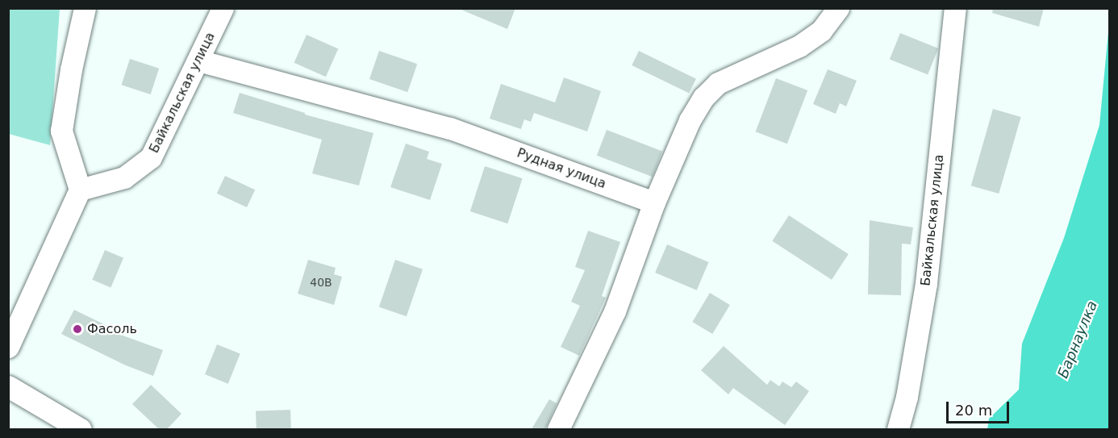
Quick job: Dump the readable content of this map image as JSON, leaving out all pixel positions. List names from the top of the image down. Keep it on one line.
{"streets":{"street":["Байкальская улица","Рудная улица"]},"crossings":[["Байкальская улица","Рудная улица"]],"water":["Барнаулка"],"places":["Фасоль"],"house_numbers":["40В"],"scale_bar":"20 m"}
